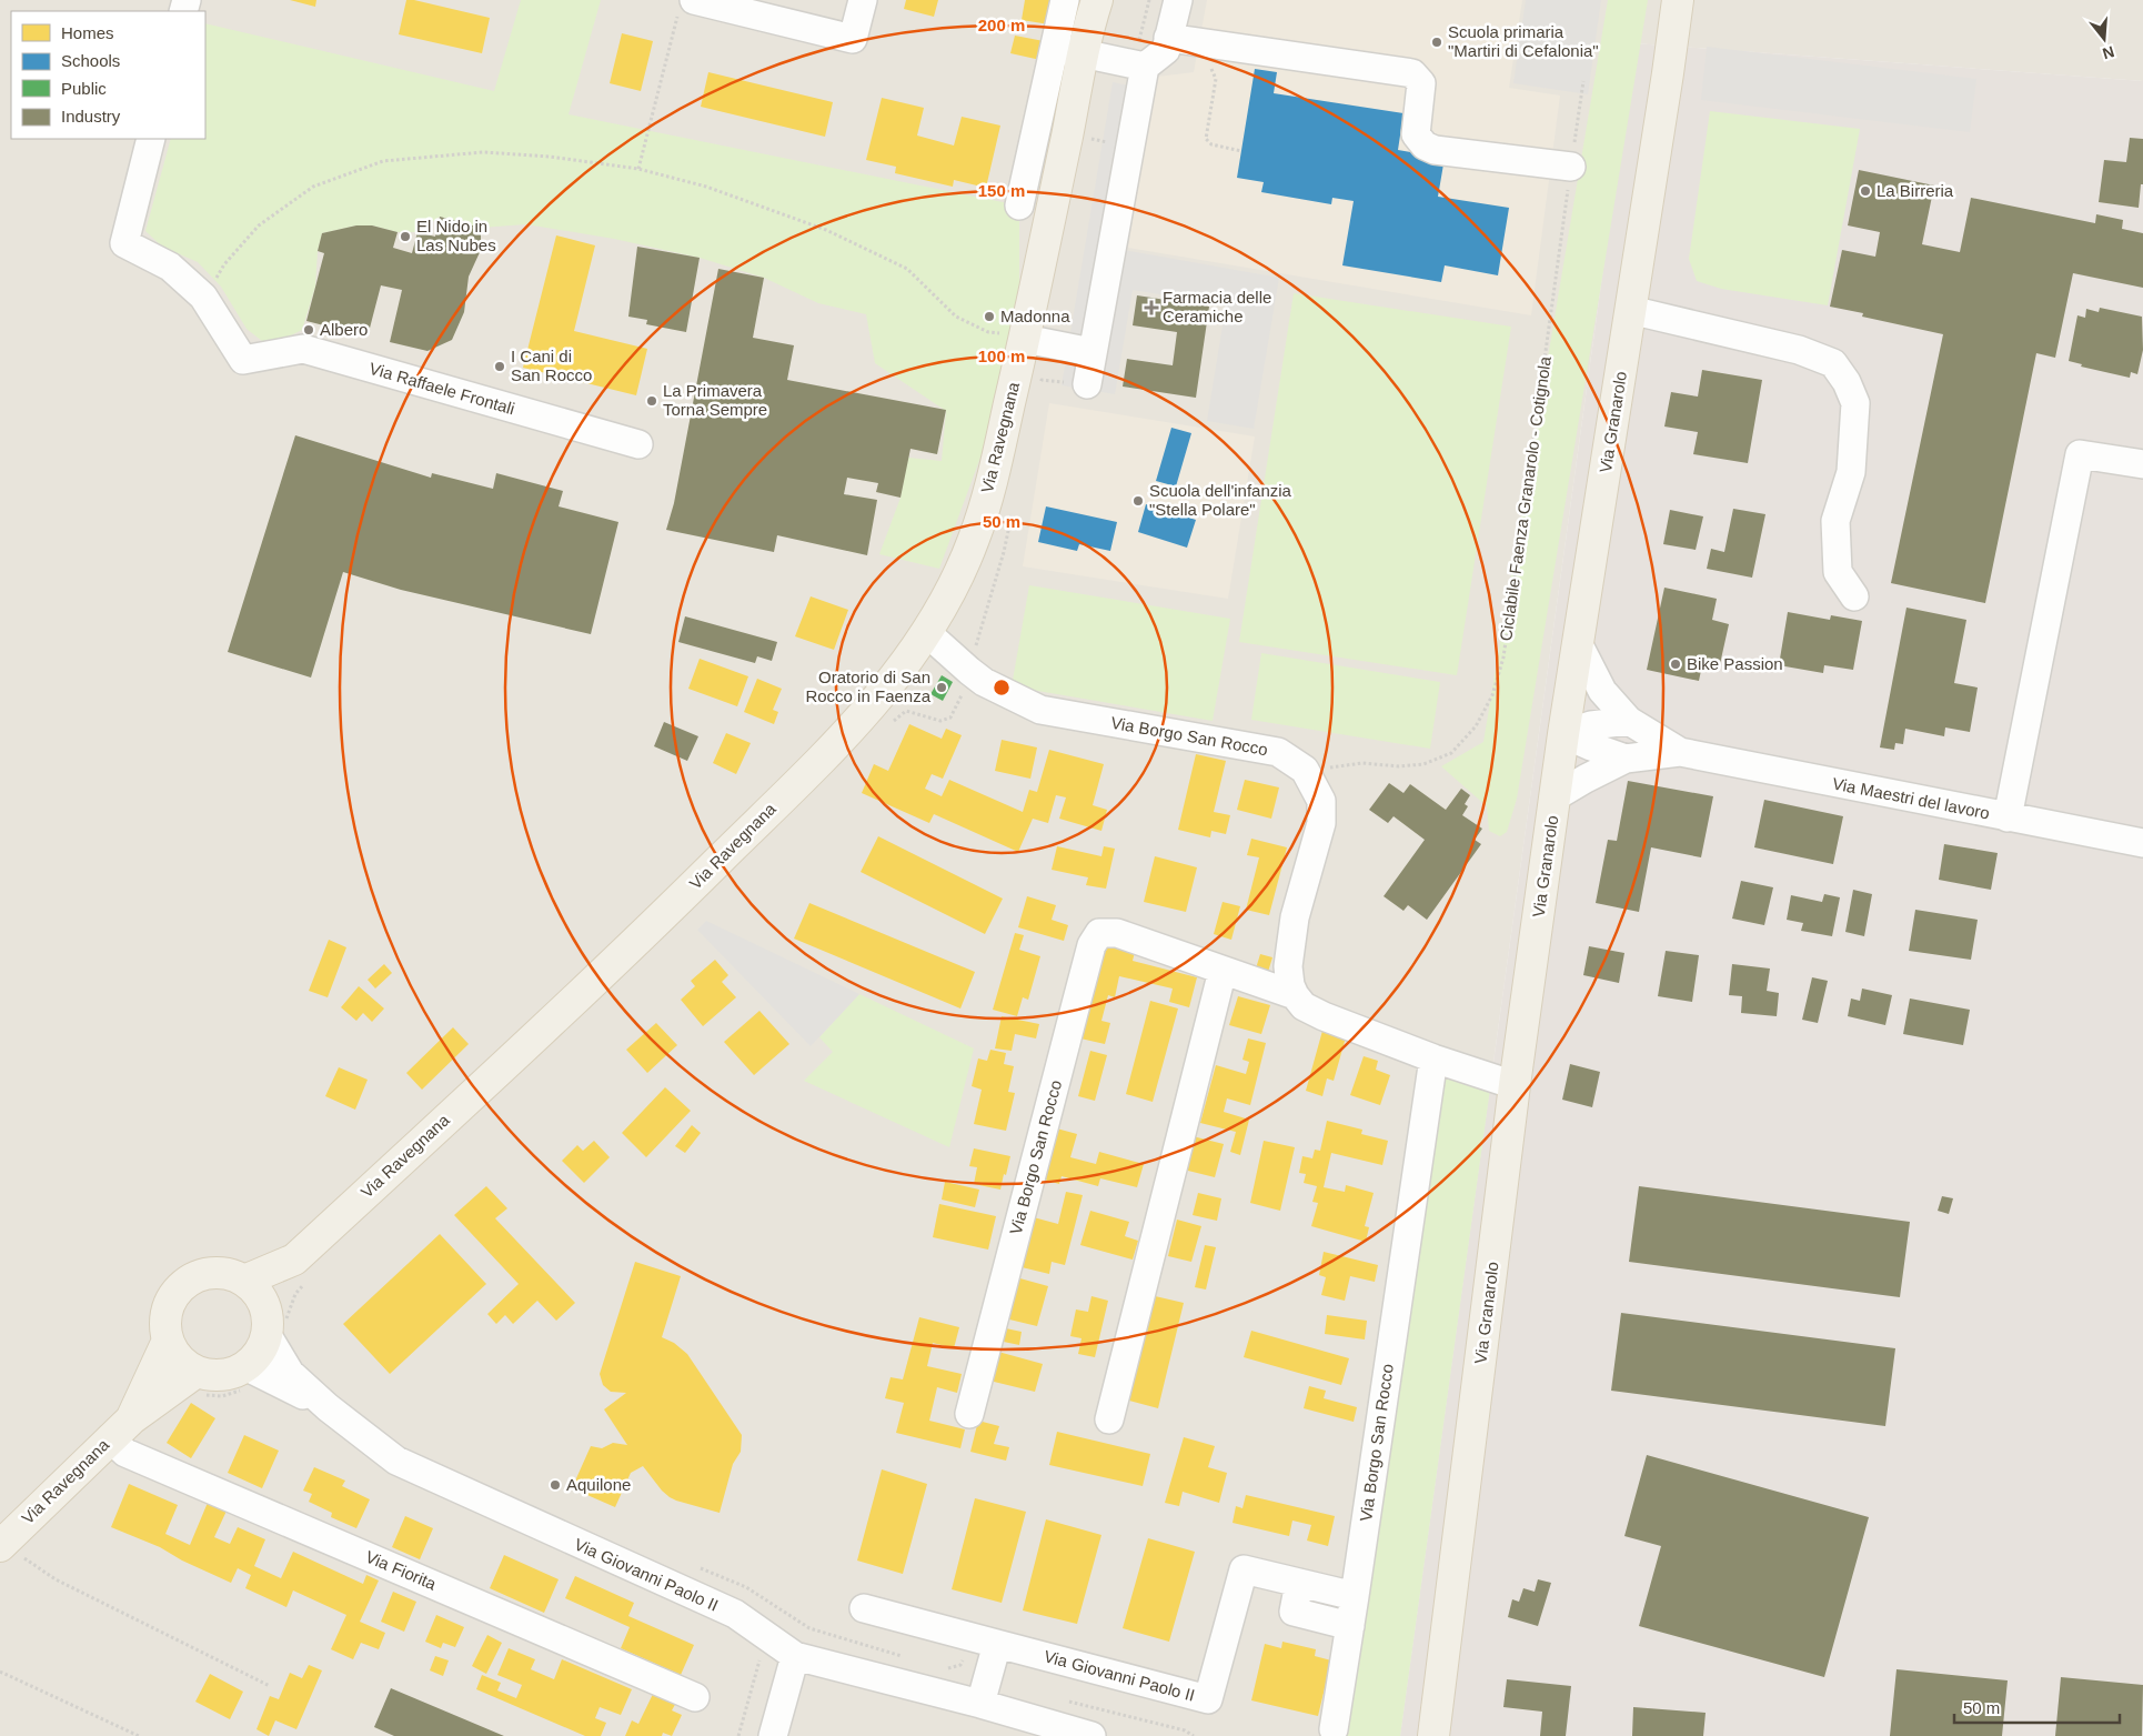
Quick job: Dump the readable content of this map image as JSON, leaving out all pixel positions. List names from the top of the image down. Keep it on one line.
{"streets":{"main road":["Via Granarolo","Via Ravegnana"],"street":["Via Raffaele Frontali","Via Borgo San Rocco","Via Maestri del lavoro","Via Fiorita","Via Giovanni Paolo II"],"path":["Ciclabile Faenza Granarolo - Cotignola"]},"crossings":[["Via Granarolo","Via Borgo San Rocco"],["Via Granarolo","Via Maestri del lavoro"],["Via Ravegnana","Via Borgo San Rocco"],["Via Ravegnana","Via Fiorita"],["Via Ravegnana","Via Giovanni Paolo II"],["Ciclabile Faenza Granarolo - Cotignola","Via Borgo San Rocco"]],"places":{"other":["Scuola primaria \"Martiri di Cefalonia\"","La Birreria","El Nido in Las Nubes","Madonna","Albero","I Cani di San Rocco","La Primavera Torna Sempre","Scuola dell'infanzia \"Stella Polare\"","Bike Passion","Oratorio di San Rocco in Faenza","Aquilone"],"health":["Farmacia delle Ceramiche"]},"legend":["Homes","Schools","Public","Industry"],"scale_bar":"50 m","north":"bottom","rings":["200 m","150 m","100 m","50 m"]}
